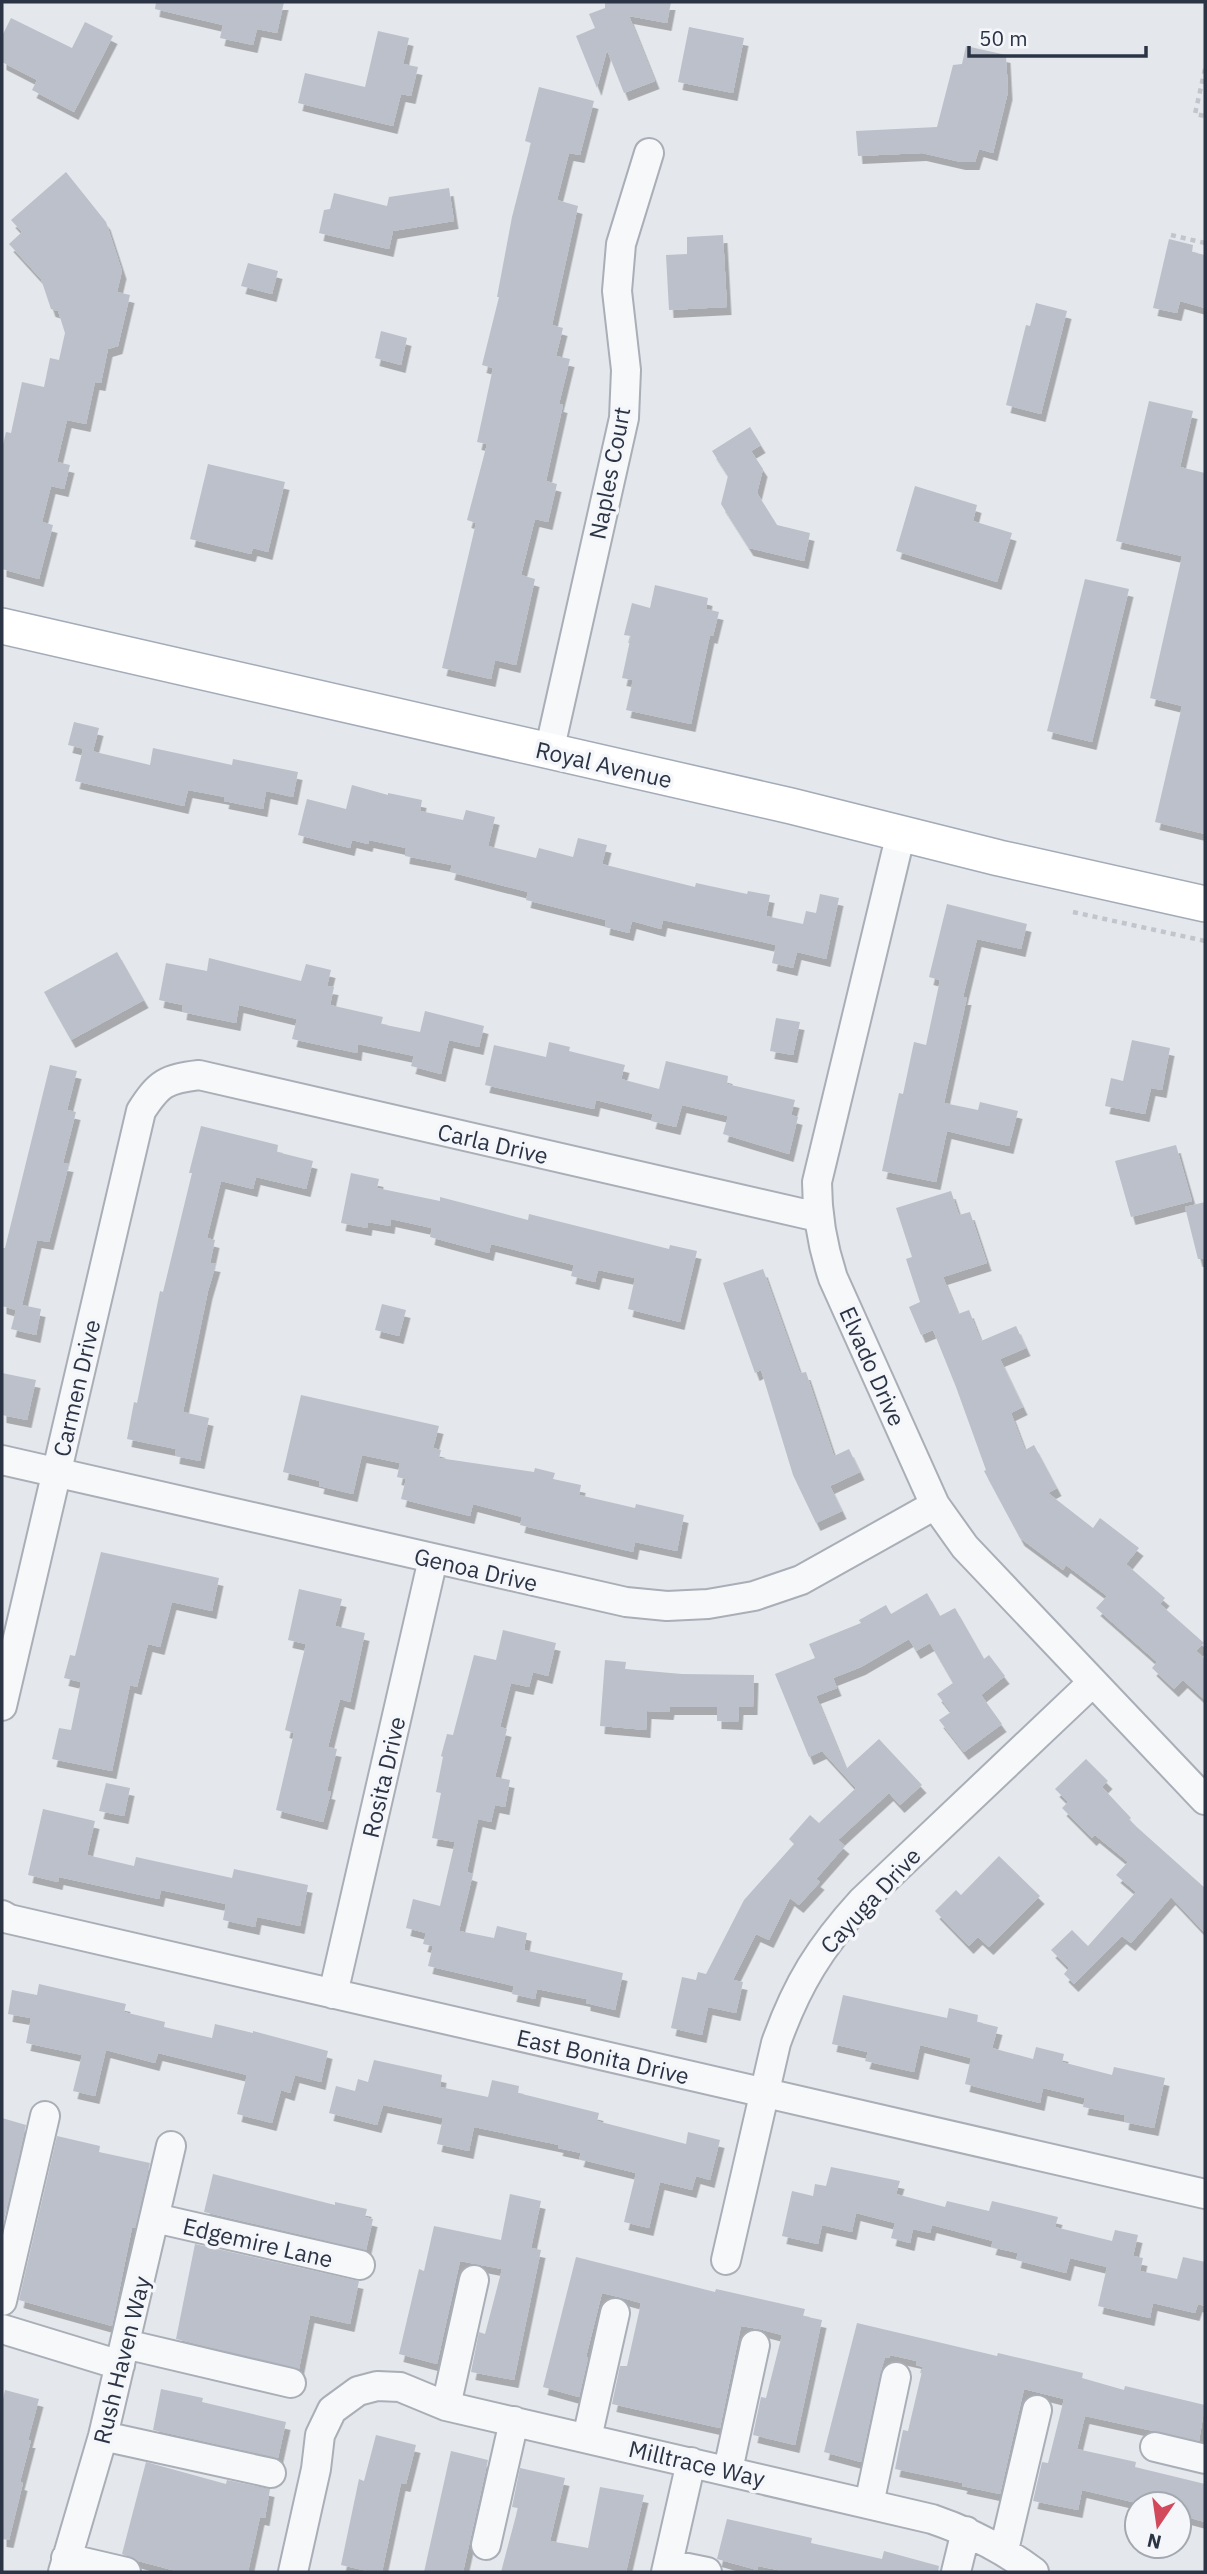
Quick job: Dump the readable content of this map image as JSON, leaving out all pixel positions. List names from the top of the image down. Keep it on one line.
{"streets":{"main road":["Royal Avenue"],"street":["Naples Court","Carla Drive","Elvado Drive","Carmen Drive","Genoa Drive","Rosita Drive","Cayuga Drive","East Bonita Drive","Edgemire Lane","Rush Haven Way","Milltrace Way"]},"crossings":[["Naples Court","Royal Avenue"],["Royal Avenue","Elvado Drive"],["Carla Drive","Elvado Drive"],["Carla Drive","Carmen Drive"],["Elvado Drive","Genoa Drive"],["Elvado Drive","Cayuga Drive"],["Carmen Drive","Genoa Drive"],["Genoa Drive","Rosita Drive"],["Rosita Drive","East Bonita Drive"],["Cayuga Drive","East Bonita Drive"],["Edgemire Lane","Rush Haven Way"]],"scale_bar":"50 m","north":"bottom"}
